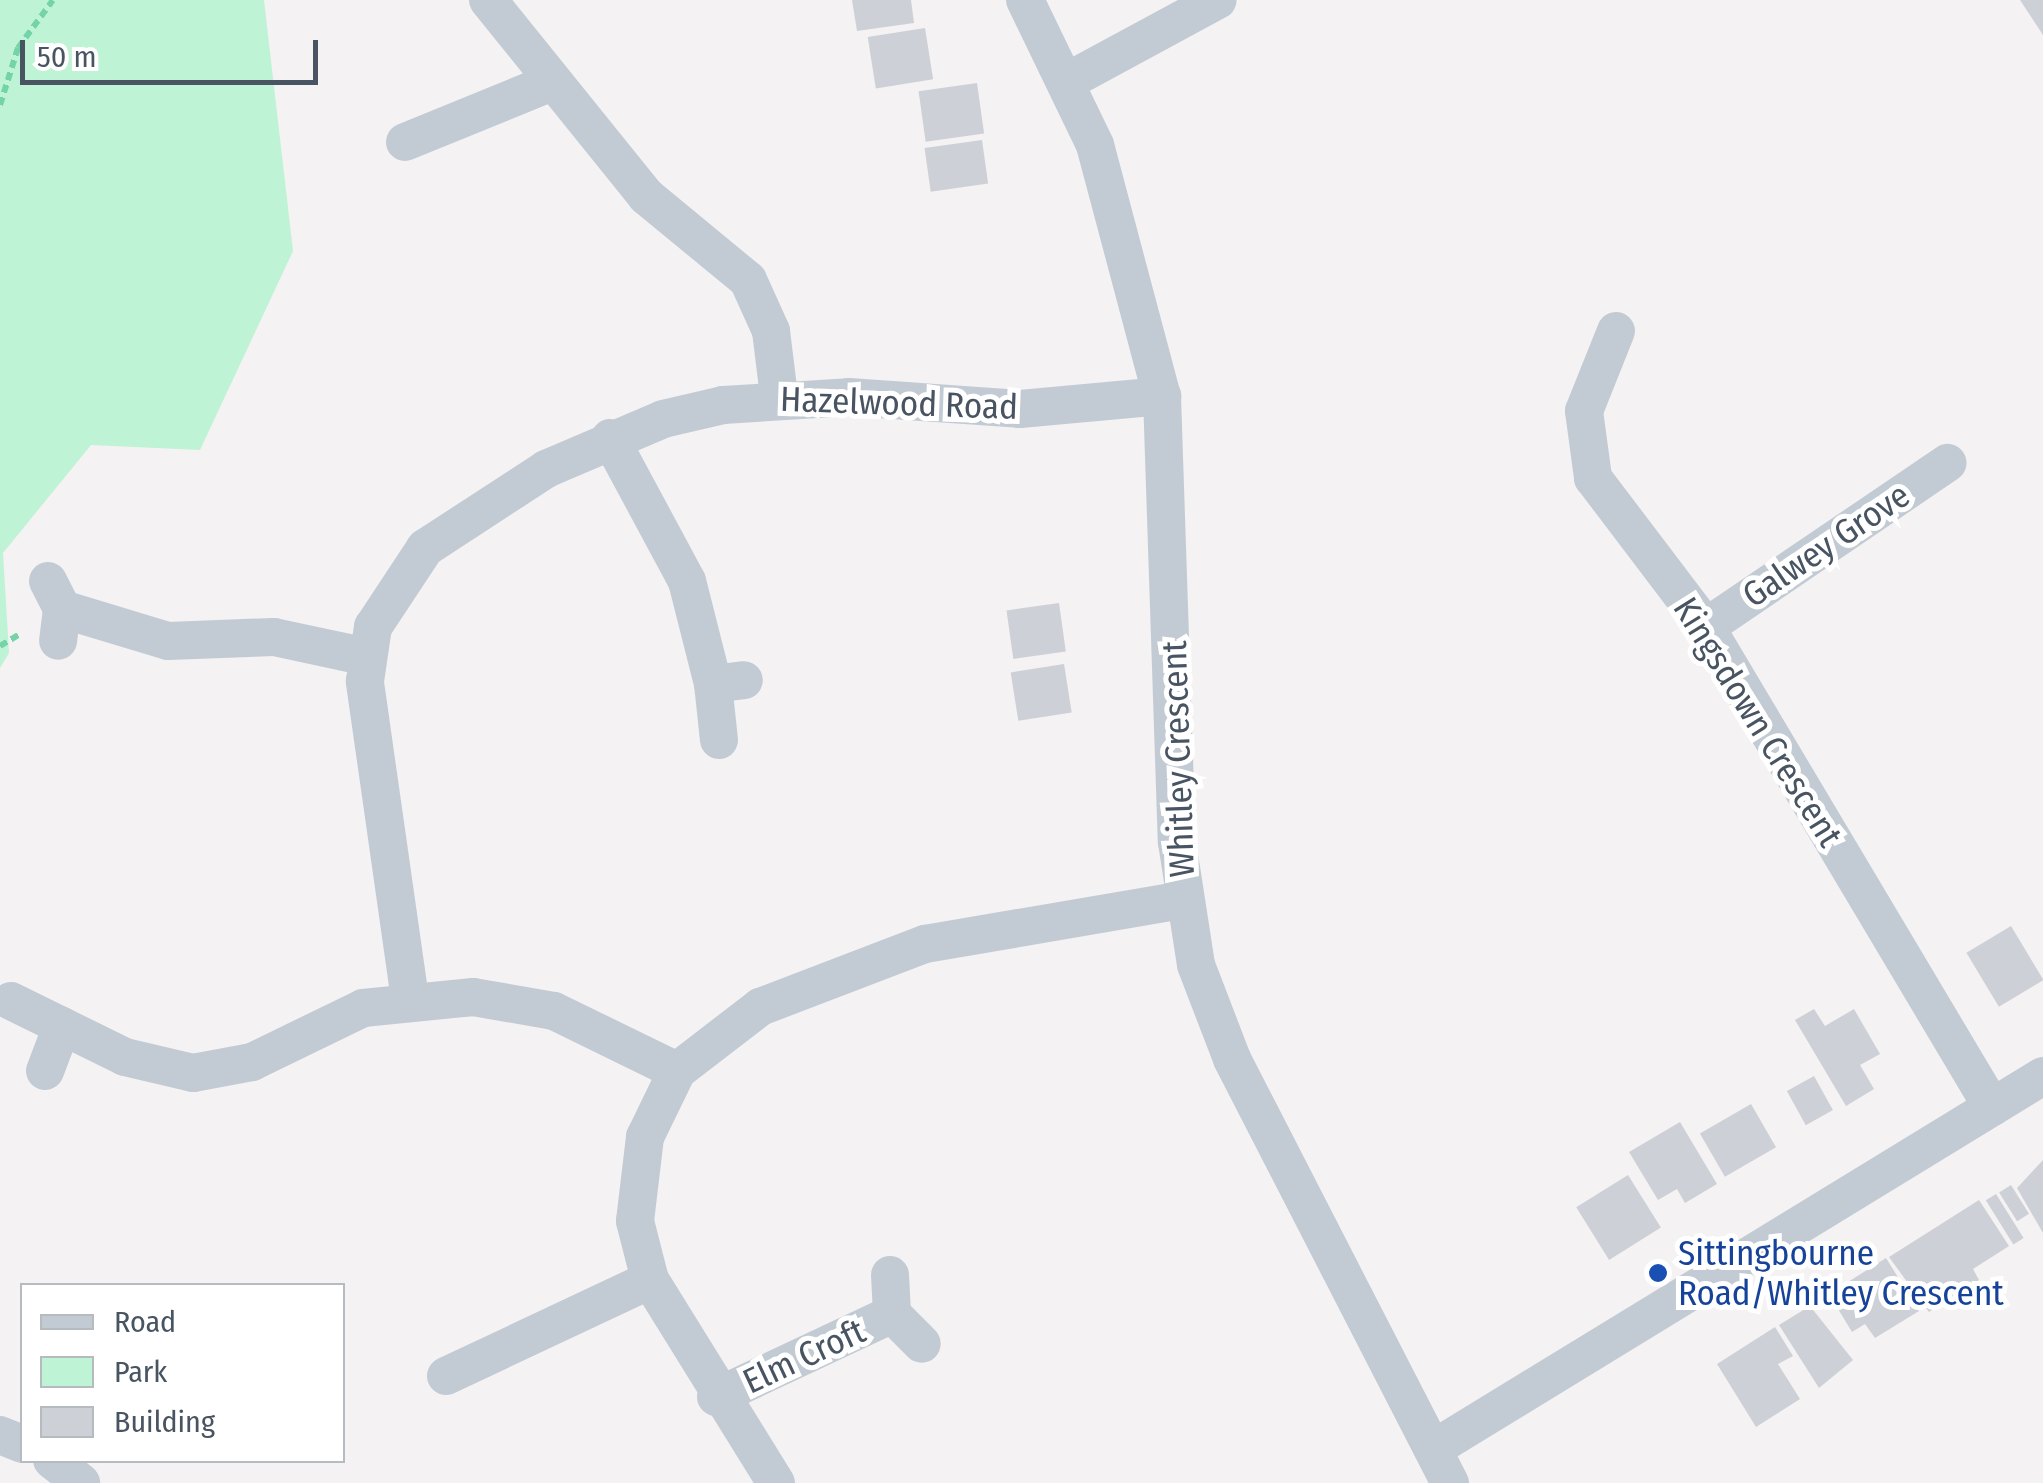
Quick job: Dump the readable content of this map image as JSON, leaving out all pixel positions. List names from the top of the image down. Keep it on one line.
{"streets":{"street":["Hazelwood Road","Galwey Grove","Kingsdown Crescent","Whitley Crescent","Elm Croft"]},"crossings":[["Hazelwood Road","Whitley Crescent"],["Galwey Grove","Kingsdown Crescent"]],"places":["Sittingbourne Road/Whitley Crescent"],"legend":["Road","Park","Building"],"scale_bar":"50 m"}
